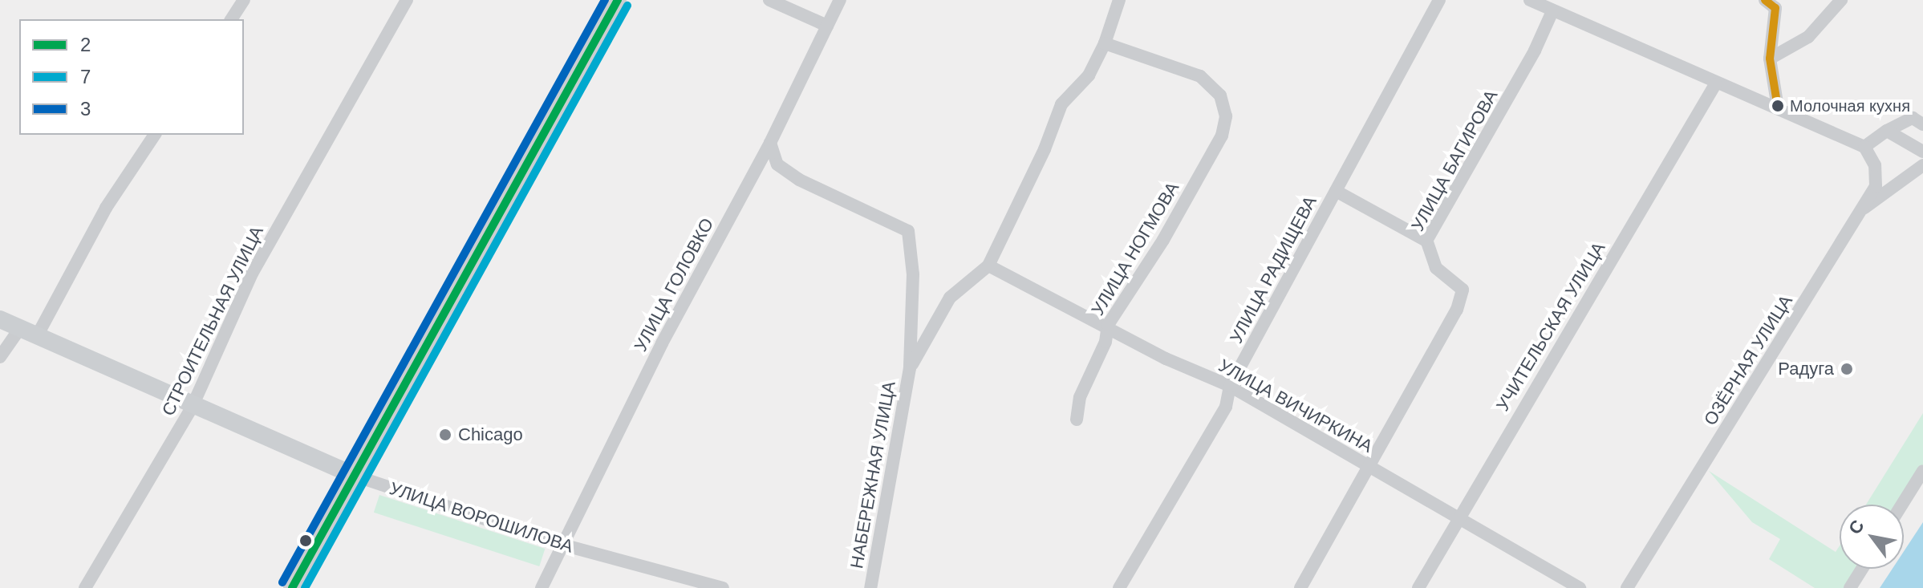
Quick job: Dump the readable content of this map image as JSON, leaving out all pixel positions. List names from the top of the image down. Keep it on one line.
{"streets":{"main road":["УЛИЦА ВОРОШИЛОВА"],"street":["УЛИЦА БАГИРОВА","УЛИЦА НОГМОВА","УЛИЦА РАДИЩЕВА","УЛИЦА ГОЛОВКО","СТРОИТЕЛЬНАЯ УЛИЦА","УЧИТЕЛЬСКАЯ УЛИЦА","ОЗЁРНАЯ УЛИЦА","УЛИЦА ВИЧИРКИНА","НАБЕРЕЖНАЯ УЛИЦА"]},"crossings":[["УЛИЦА БАГИРОВА","УЛИЦА ВИЧИРКИНА"],["УЛИЦА НОГМОВА","УЛИЦА ВИЧИРКИНА"],["УЛИЦА НОГМОВА","НАБЕРЕЖНАЯ УЛИЦА"],["УЛИЦА РАДИЩЕВА","УЛИЦА ВИЧИРКИНА"],["УЛИЦА ГОЛОВКО","НАБЕРЕЖНАЯ УЛИЦА"],["УЛИЦА ГОЛОВКО","УЛИЦА ВОРОШИЛОВА"],["СТРОИТЕЛЬНАЯ УЛИЦА","УЛИЦА ВОРОШИЛОВА"],["УЧИТЕЛЬСКАЯ УЛИЦА","УЛИЦА ВИЧИРКИНА"],["УЛИЦА ВИЧИРКИНА","НАБЕРЕЖНАЯ УЛИЦА"]],"places":["Молочная кухня","Радуга","Chicago"],"lines":["transit line 2","transit line 3","transit line 7"],"legend":["2","7","3"],"north":"top left"}
